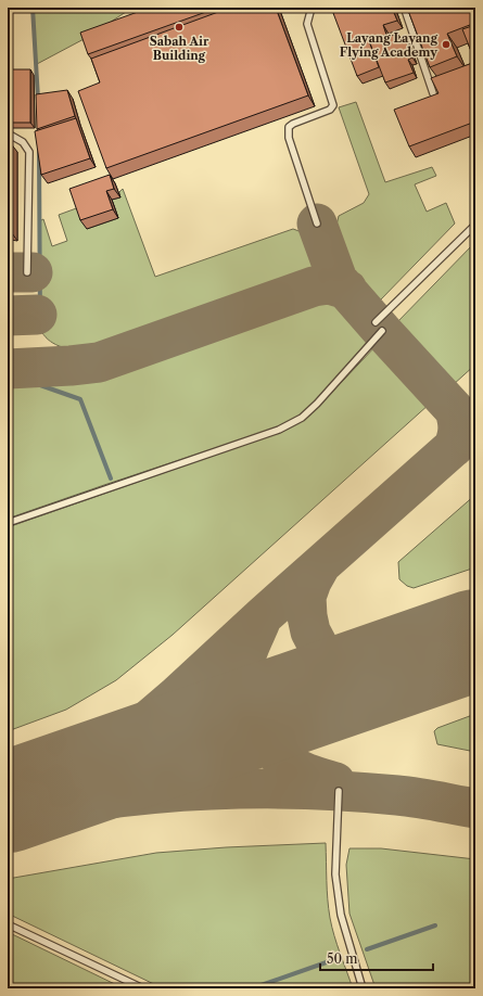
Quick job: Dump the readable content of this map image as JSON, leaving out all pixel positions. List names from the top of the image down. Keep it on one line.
{"places":["Sabah Air Building","Layang Layang Flying Academy"],"scale_bar":"50 m"}
